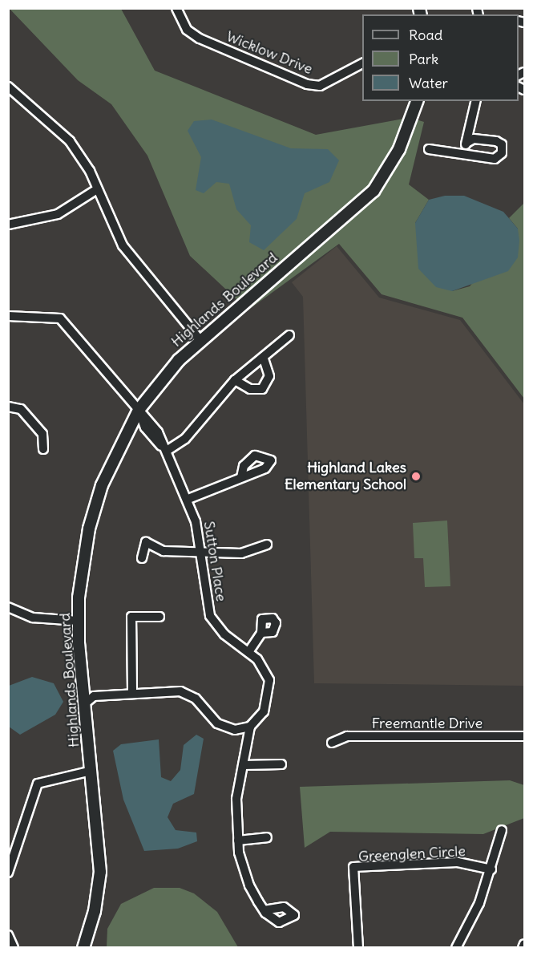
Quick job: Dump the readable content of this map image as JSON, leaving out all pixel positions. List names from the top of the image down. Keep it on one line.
{"streets":{"street":["Wicklow Drive","Highlands Boulevard","Sutton Place","Freemantle Drive","Greenglen Circle"]},"crossings":[["Highlands Boulevard","Sutton Place"]],"places":["Highland Lakes Elementary School"],"legend":["Road","Park","Water"]}
